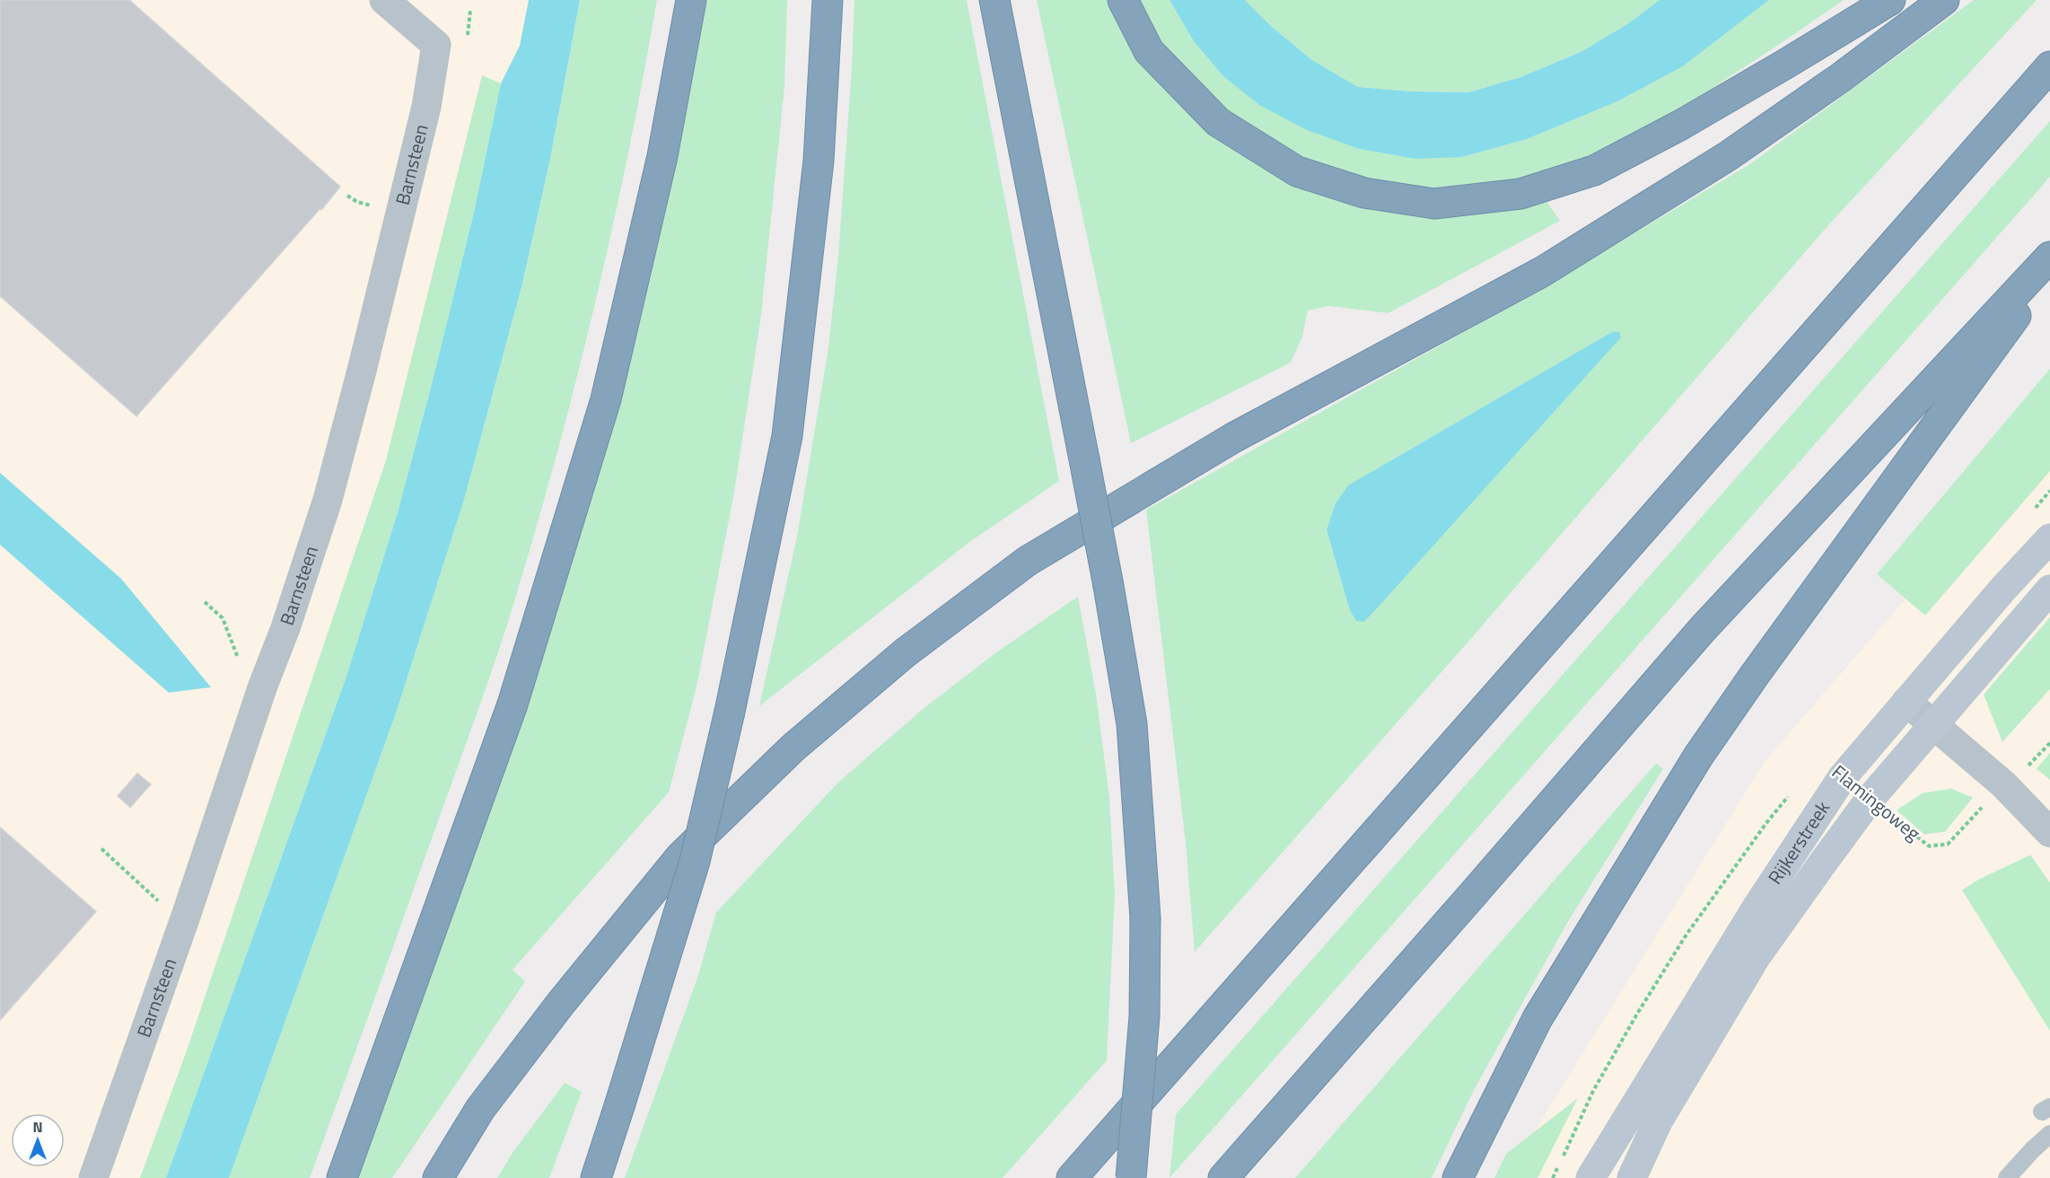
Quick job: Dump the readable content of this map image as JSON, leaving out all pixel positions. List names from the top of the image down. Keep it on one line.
{"streets":{"street":["Barnsteen","Rijkerstreek"],"path":["Flamingoweg"]},"crossings":[["Flamingoweg","Rijkerstreek"]],"north":"top"}
